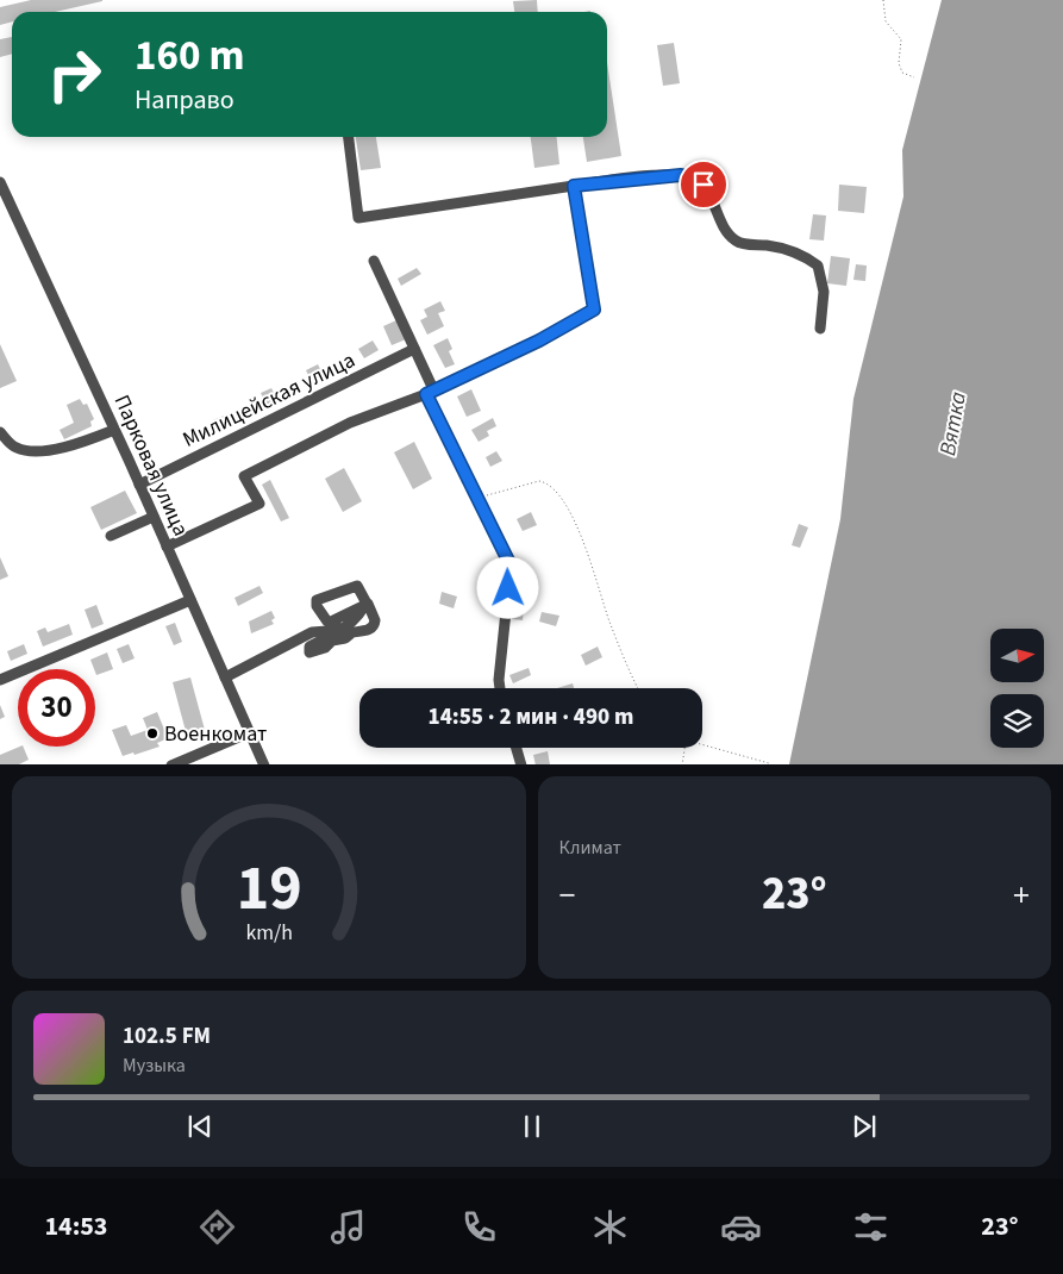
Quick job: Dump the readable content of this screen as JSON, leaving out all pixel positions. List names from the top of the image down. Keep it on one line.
{"streets":{"street":["Милицейская улица","Парковая улица"]},"crossings":[["Милицейская улица","Парковая улица"]],"water":["Вятка"],"places":["Военкомат"],"north":"right","page":{"turn":["160 m","Направо"],"limit":"30","trip":"14:55 · 2 мин · 490 m","tile":"Климат","heat":["−","23°","+"],"song":["102.5 FM","Музыка"],"tabs":["14:53","23°"],"gauge":["19","km/h"]}}
